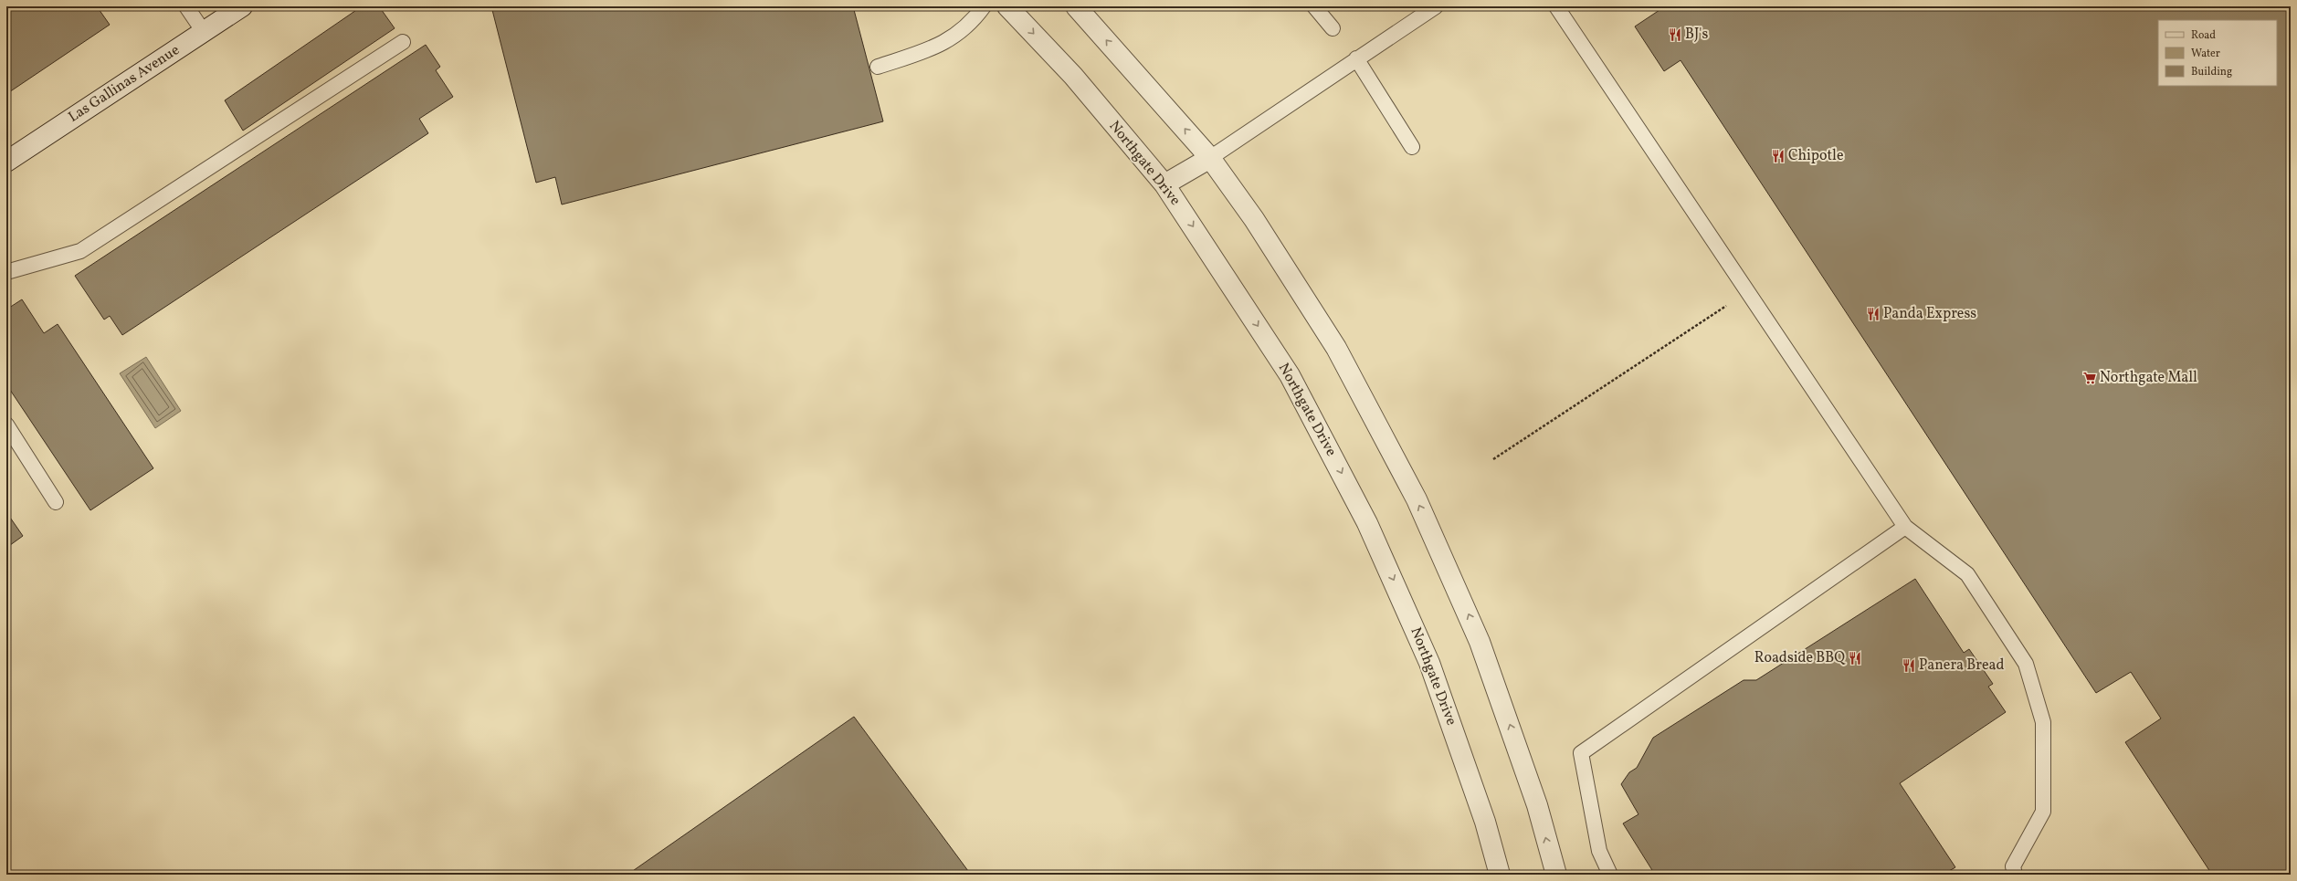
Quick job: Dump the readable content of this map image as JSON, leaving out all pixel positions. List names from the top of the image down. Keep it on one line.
{"streets":{"street":["Las Gallinas Avenue","Northgate Drive"]},"places":{"restaurant":["BJ's","Chipotle","Panda Express","Roadside BBQ","Panera Bread"],"supermarket":["Northgate Mall"]},"legend":["Road","Water","Building"]}
